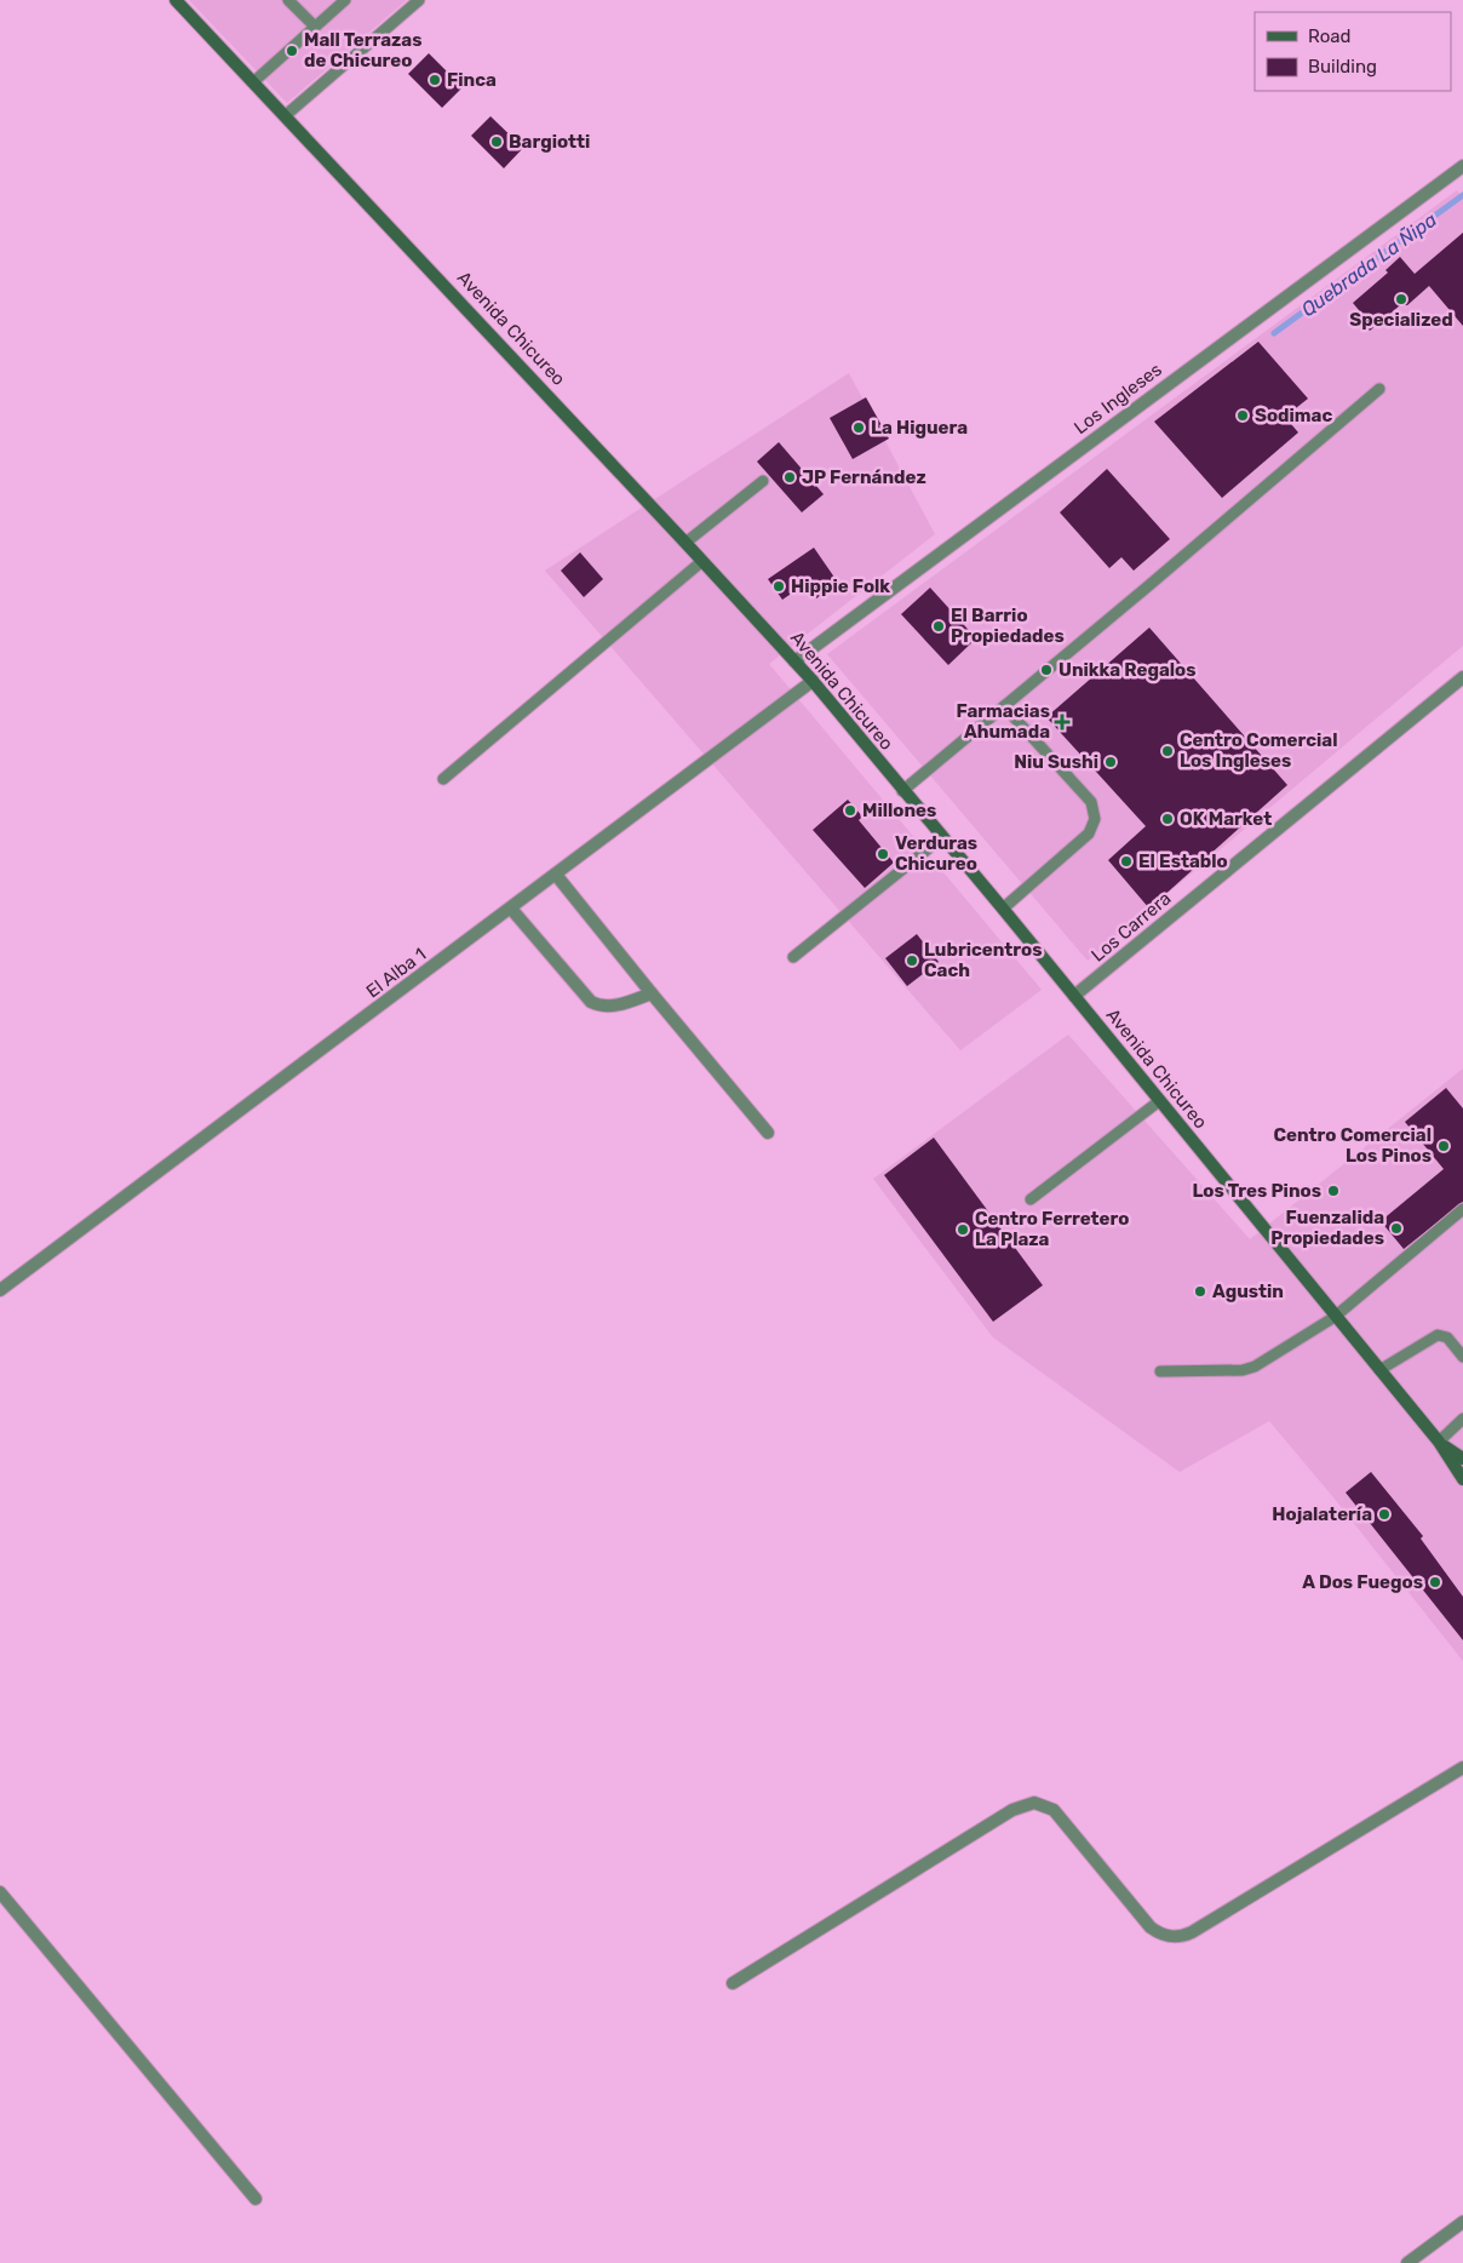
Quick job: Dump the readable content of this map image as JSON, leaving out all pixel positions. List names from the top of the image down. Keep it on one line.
{"streets":{"main road":["Avenida Chicureo"],"street":["Los Ingleses","Los Carrera","El Alba 1"]},"crossings":[["Avenida Chicureo","Los Ingleses"],["Avenida Chicureo","Los Carrera"],["Avenida Chicureo","El Alba 1"]],"water":["Quebrada La Ñipa"],"places":{"other":["Mall Terrazas de Chicureo","Finca","Bargiotti","Specialized","Sodimac","La Higuera","JP Fernández","Hippie Folk","El Barrio Propiedades","Unikka Regalos","Centro Comercial Los Ingleses","Niu Sushi","Millones","OK Market","Verduras Chicureo","El Establo","Lubricentros Cach","Centro Comercial Los Pinos","Los Tres Pinos","Fuenzalida Propiedades","Centro Ferretero La Plaza","Agustin","Hojalatería","A Dos Fuegos"],"health":["Farmacias Ahumada"]},"legend":["Road","Building"]}
